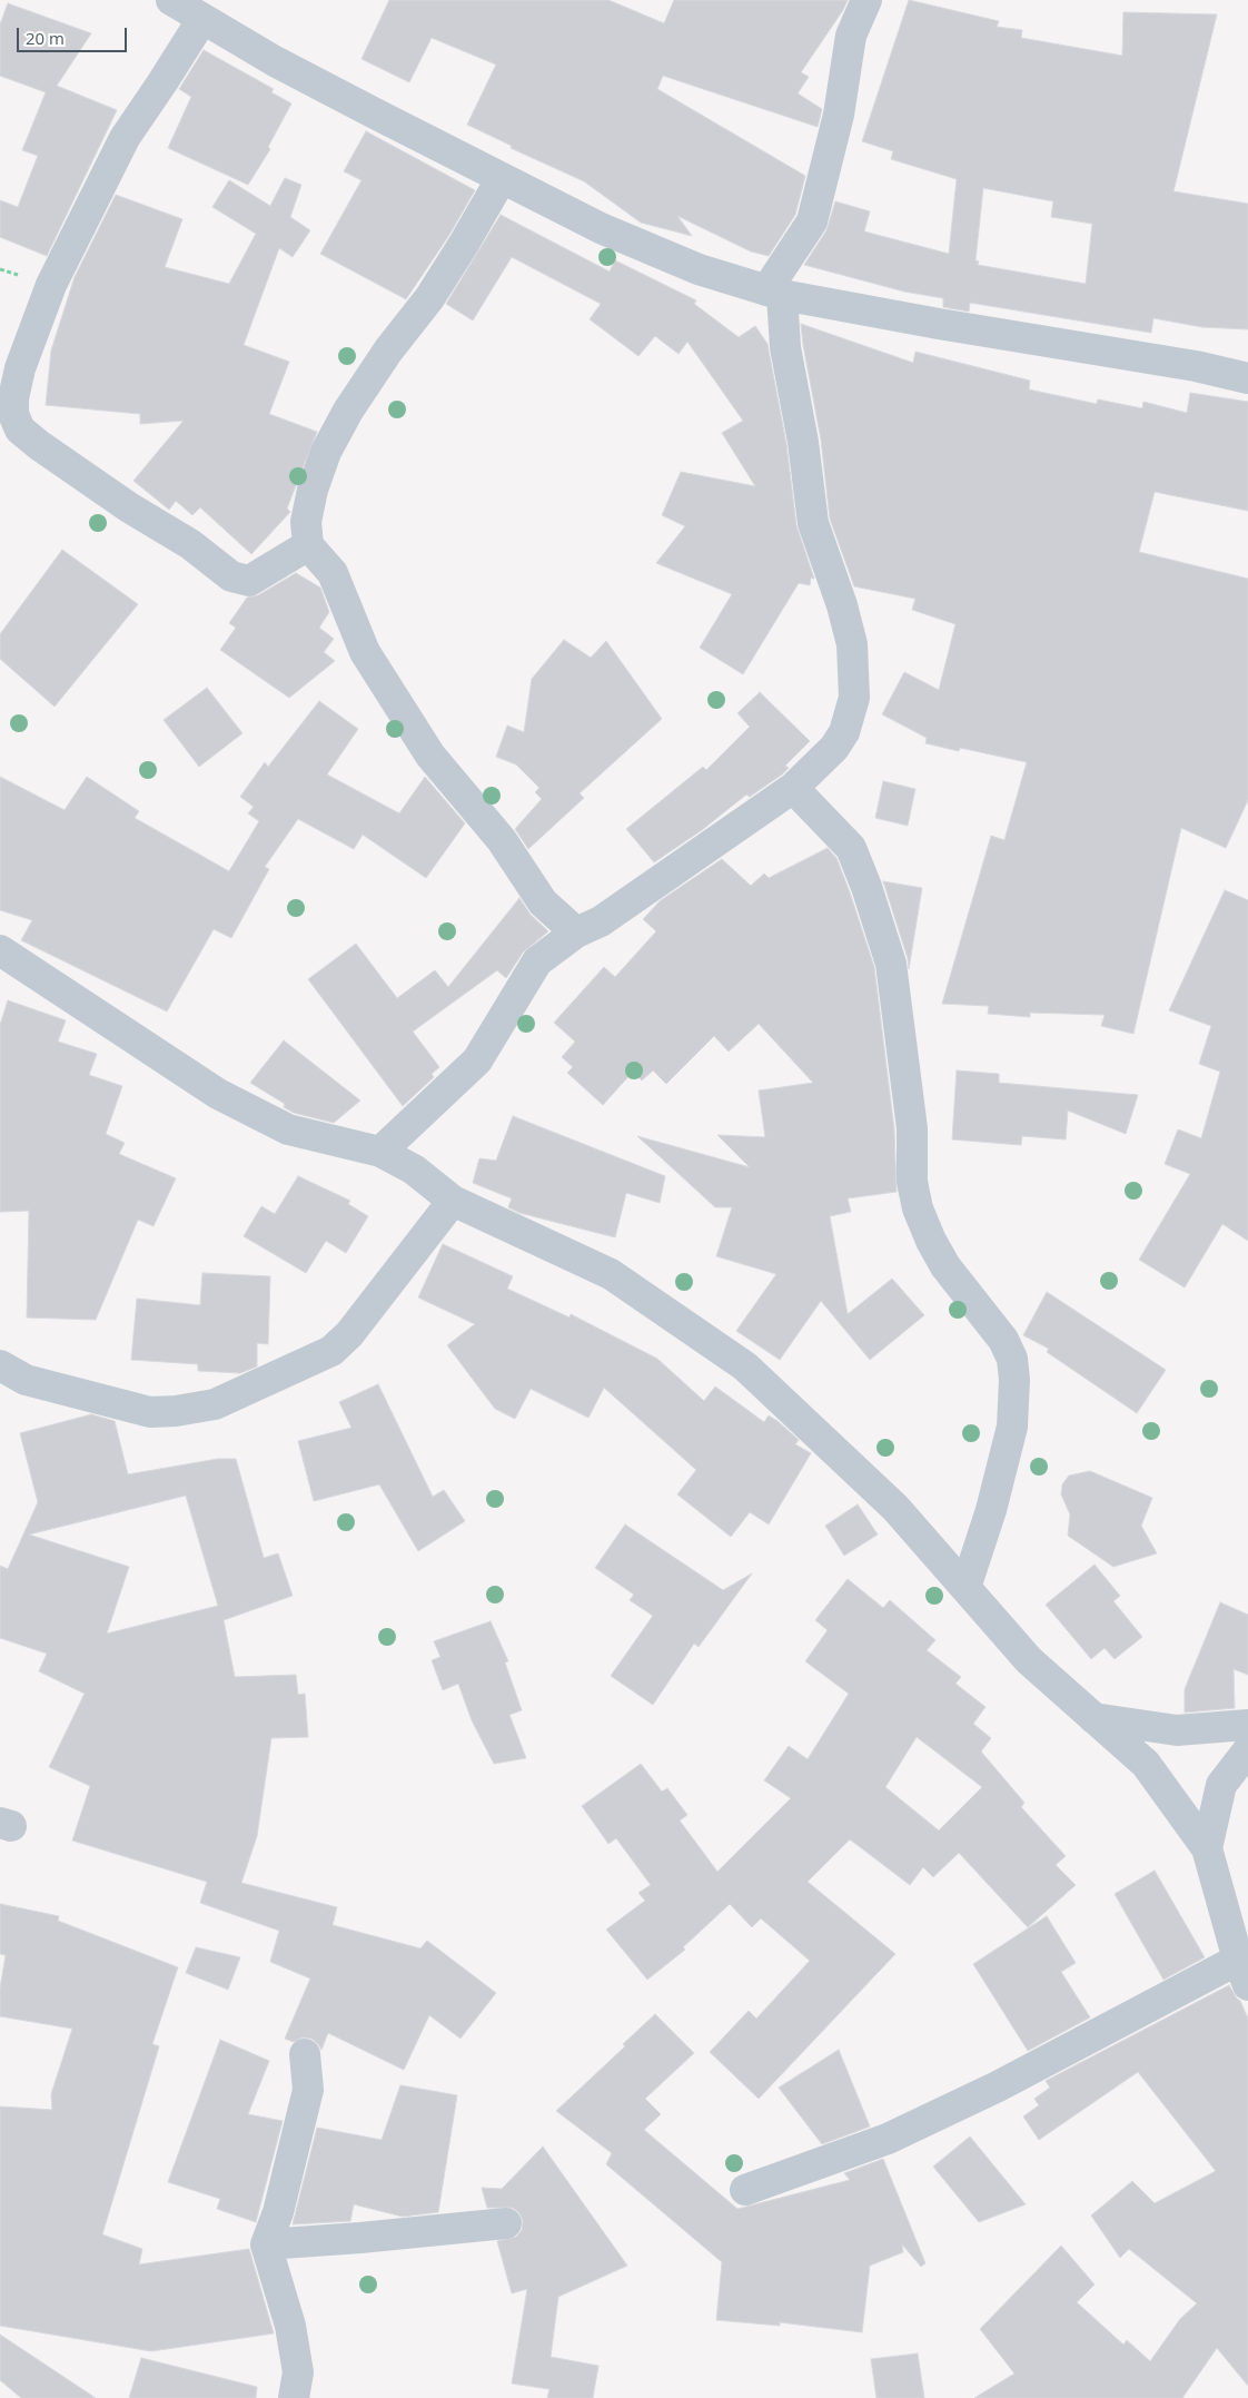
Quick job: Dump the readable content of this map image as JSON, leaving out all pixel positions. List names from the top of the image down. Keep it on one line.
{"scale_bar":"20 m"}
